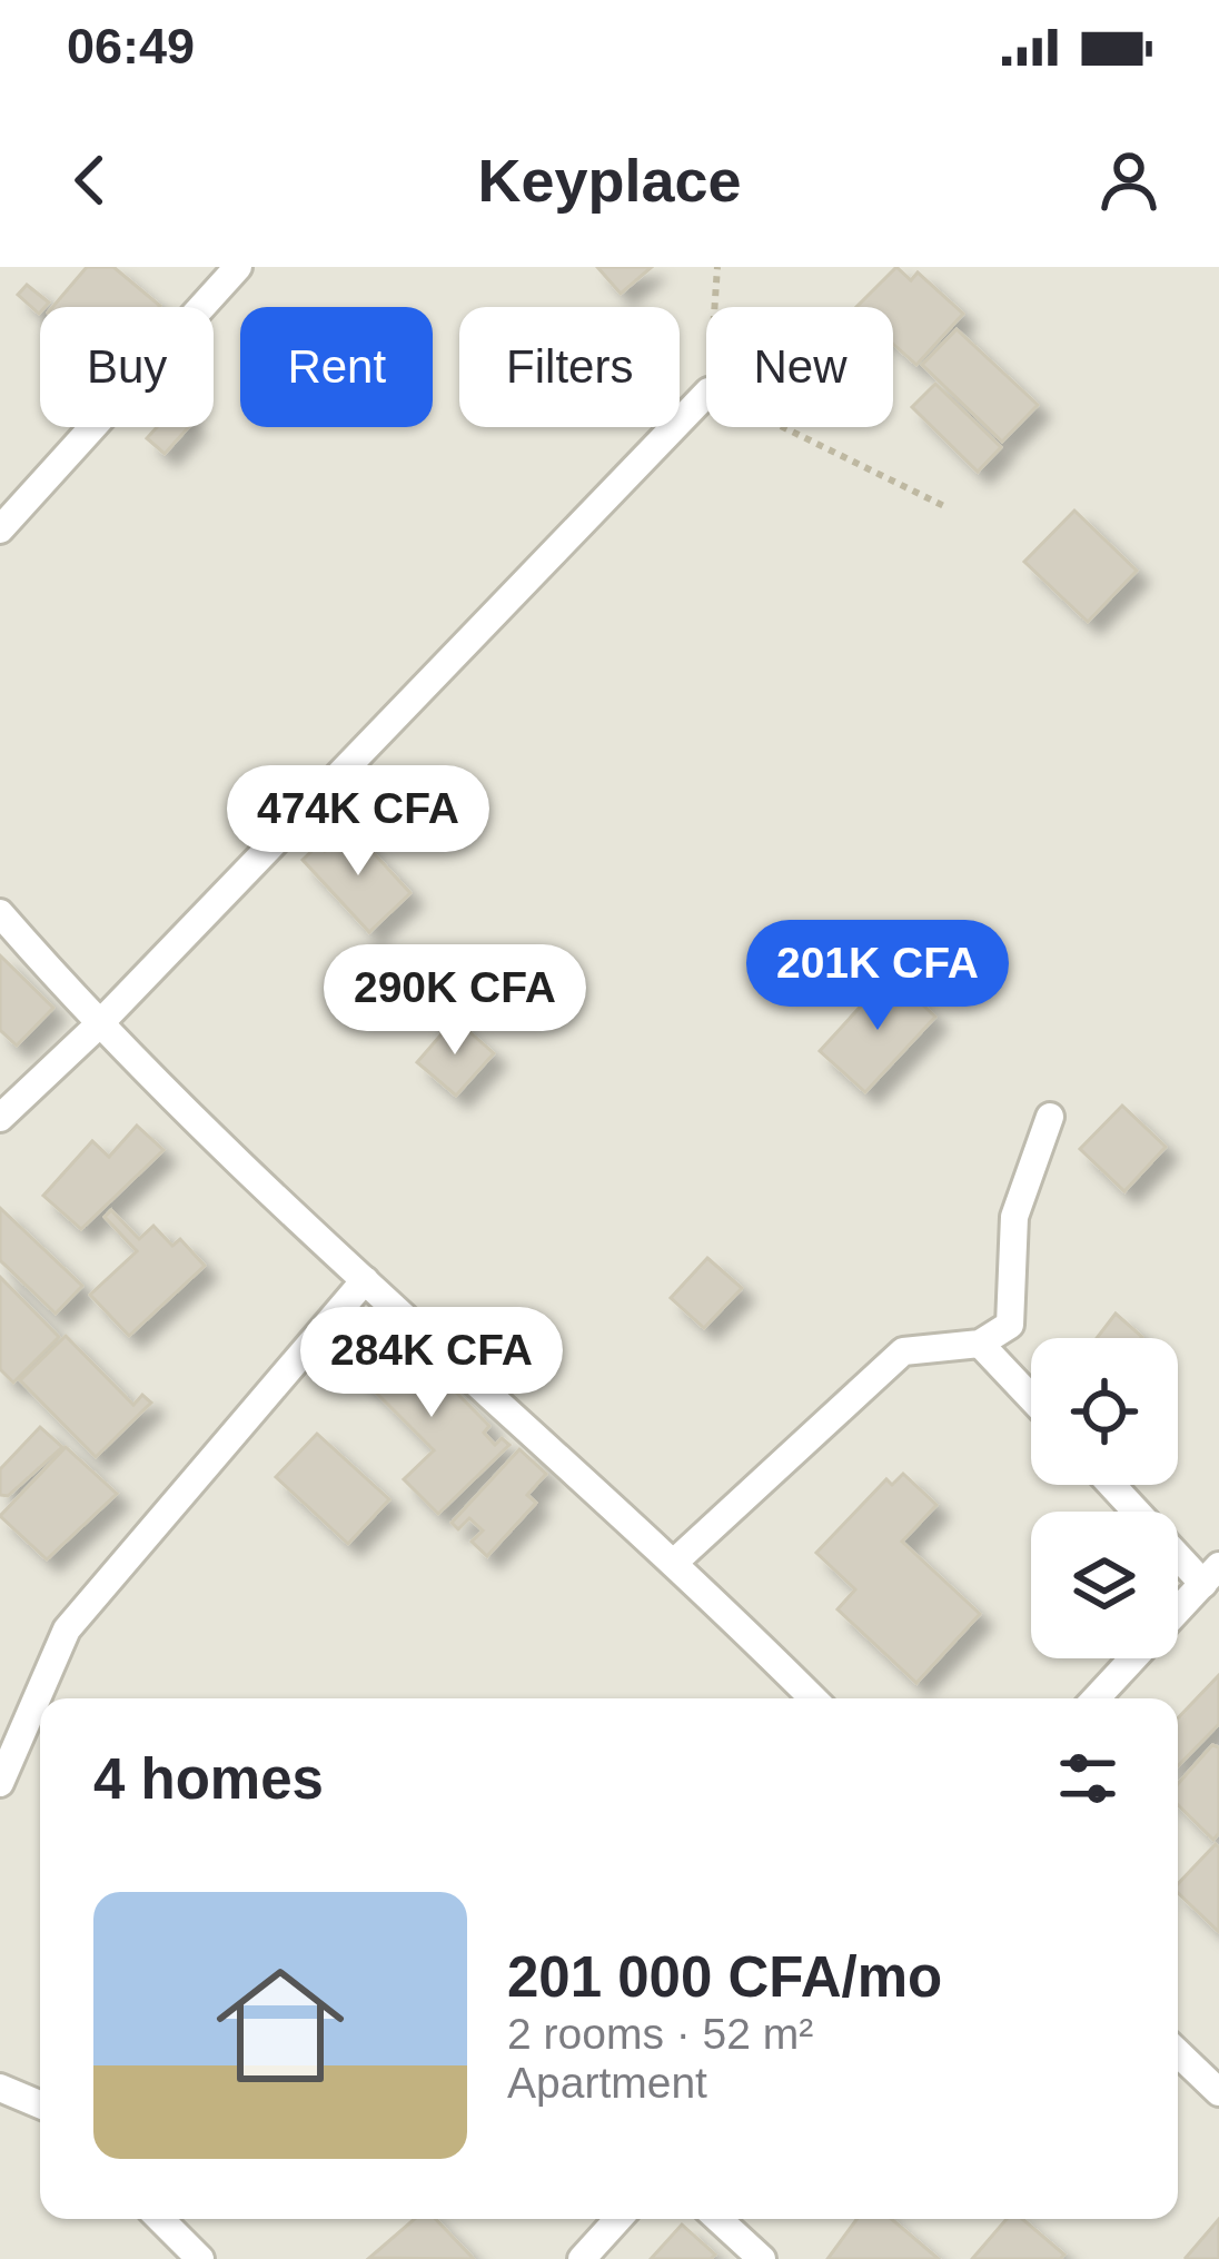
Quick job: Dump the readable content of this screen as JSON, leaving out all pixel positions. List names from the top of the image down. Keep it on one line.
{"page":{"status":"06:49","header":"Keyplace","chip":["Buy","Rent","Filters","New"],"price":["474K CFA","201K CFA","290K CFA","284K CFA"],"heading":"4 homes","list":[{"name":"201 000 CFA/mo","note":"2 rooms · 52 m² · Apartment"}]}}
